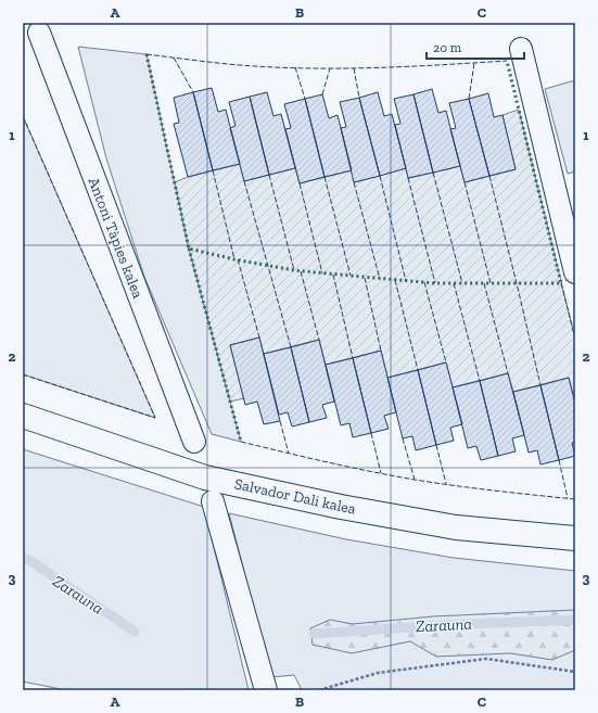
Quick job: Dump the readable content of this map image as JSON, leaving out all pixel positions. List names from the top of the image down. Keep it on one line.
{"streets":{"street":["Antoni Tàpies kalea","Salvador Dali kalea"]},"water":["Zarauna"],"scale_bar":"20 m","grid":{"columns":["A","B","C"],"rows":["1","2","3"]}}
